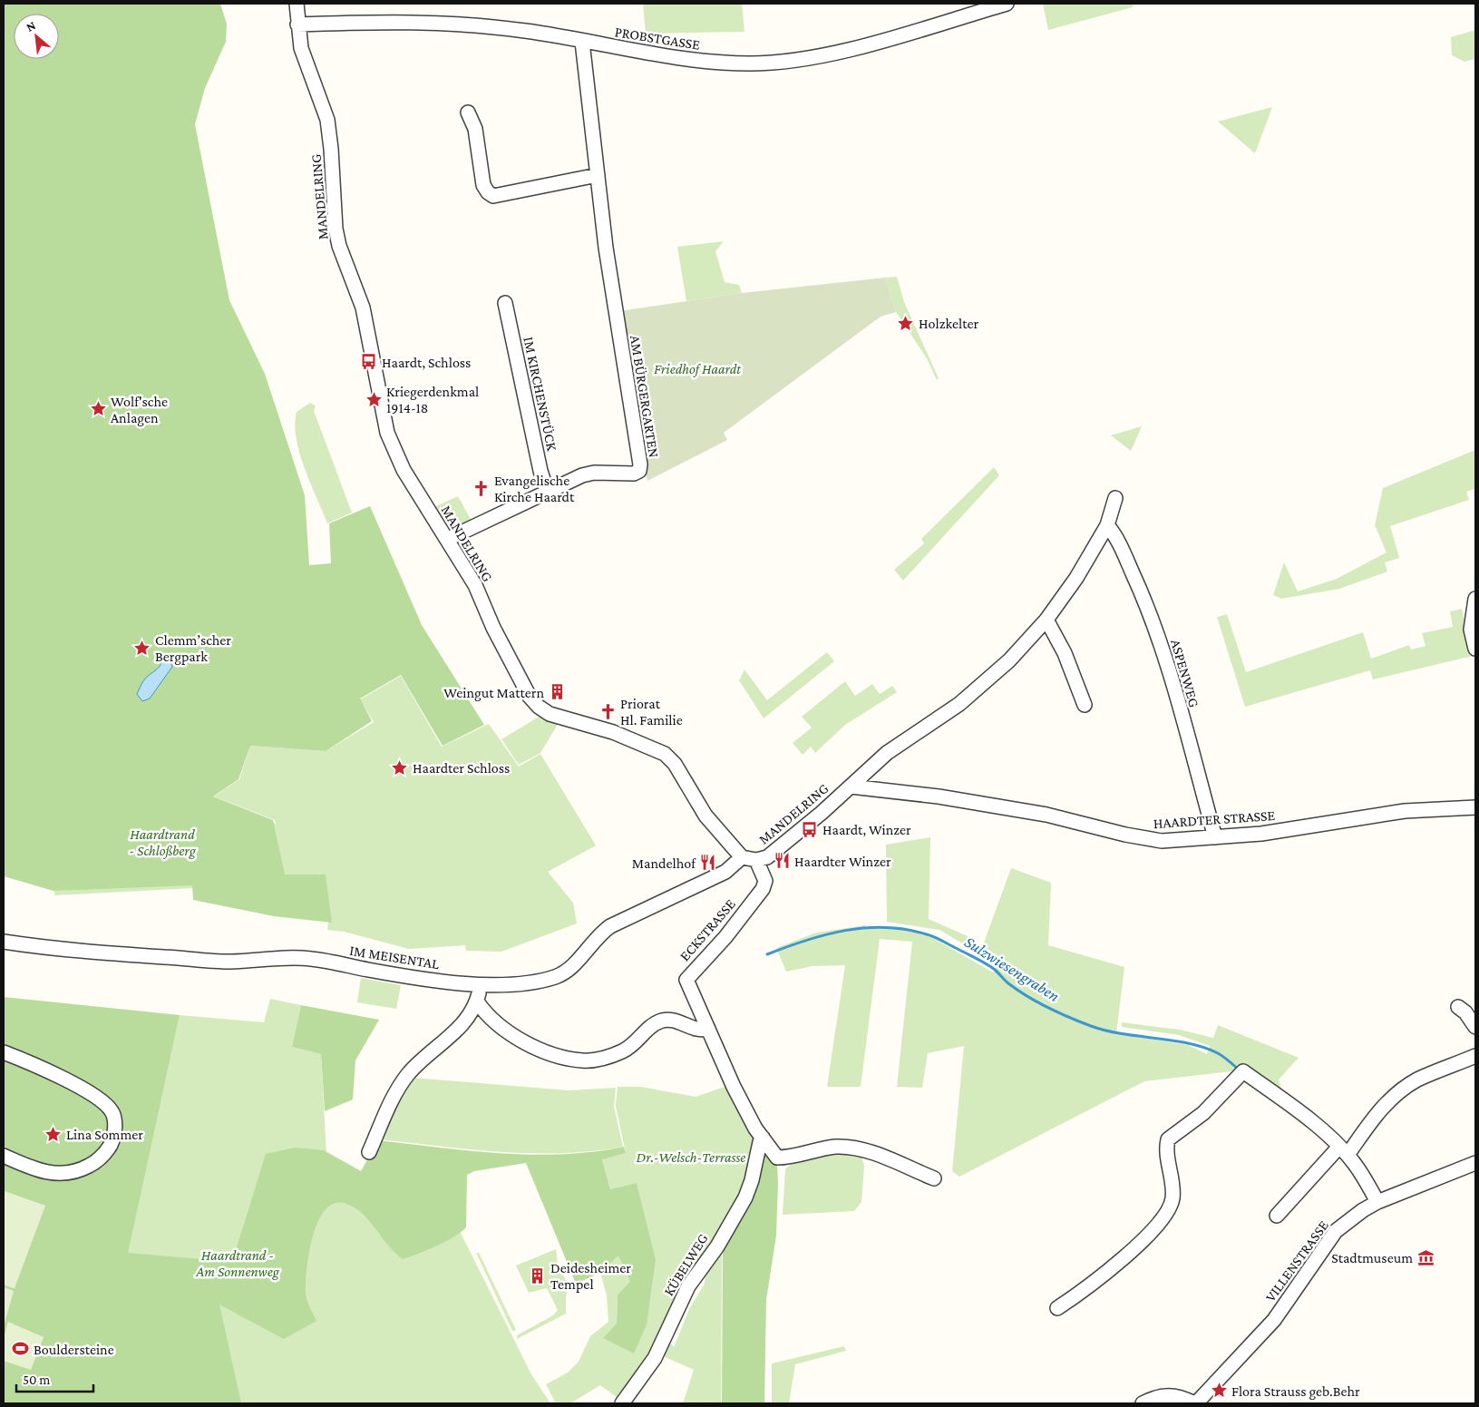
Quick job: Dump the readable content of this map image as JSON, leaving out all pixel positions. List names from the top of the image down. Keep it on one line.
{"streets":{"street":["PROBSTGASSE","MANDELRING","IM KIRCHENSTÜCK","AM BÜRGERGARTEN","ASPENWEG","HAARDTER STRASSE","ECKSTRASSE","IM MEISENTAL","VILLENSTRASSE","KÜBELWEG"]},"crossings":[["PROBSTGASSE","MANDELRING"],["PROBSTGASSE","AM BÜRGERGARTEN"],["MANDELRING","AM BÜRGERGARTEN"],["MANDELRING","HAARDTER STRASSE"],["MANDELRING","ECKSTRASSE"],["MANDELRING","IM MEISENTAL"],["IM KIRCHENSTÜCK","AM BÜRGERGARTEN"],["ASPENWEG","HAARDTER STRASSE"]],"water":["Sulzwiesengraben"],"parks":["Friedhof Haardt","Haardtrand - Schloßberg","Dr.-Welsch-Terrasse","Haardtrand - Am Sonnenweg"],"places":{"place":["Holzkelter","Kriegerdenkmal 1914-18","Wolf'sche Anlagen","Clemm’scher Bergpark","Haardter Schloss","Lina Sommer","Flora Strauss geb.Behr"],"bus stop":["Haardt, Schloss","Haardt, Winzer"],"church":["Evangelische Kirche Haardt","Priorat Hl. Familie"],"building":["Weingut Mattern","Deidesheimer Tempel"],"restaurant":["Haardter Winzer","Mandelhof"],"museum":["Stadtmuseum"],"sports":["Bouldersteine"]},"scale_bar":"50 m","north":"top left"}
